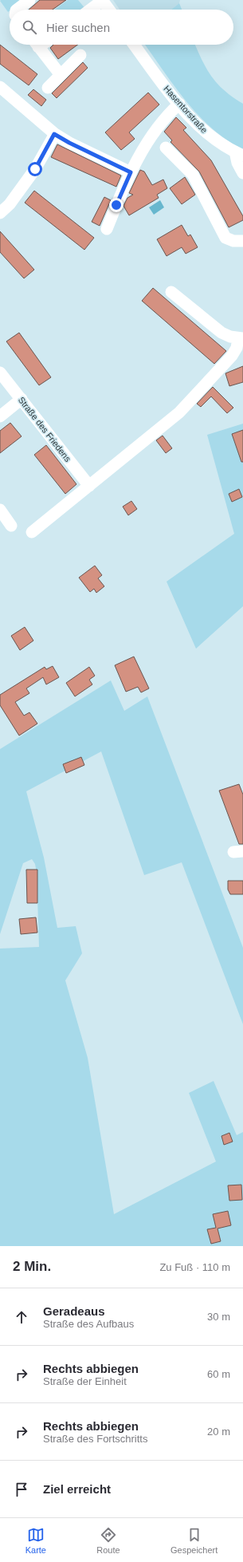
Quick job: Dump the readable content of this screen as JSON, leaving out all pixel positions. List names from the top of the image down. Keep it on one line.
{"streets":{"street":["Hasentorstraße","Straße des Friedens"]},"page":{"search":"Hier suchen","heading":["2 Min.","Zu Fuß · 110 m"],"list":[["Geradeaus","Straße des Aufbaus","30 m"],["Rechts abbiegen","Straße der Einheit","60 m"],["Rechts abbiegen","Straße des Fortschritts","20 m"],"Ziel erreicht"],"nav":["Karte","Route","Gespeichert"]}}
